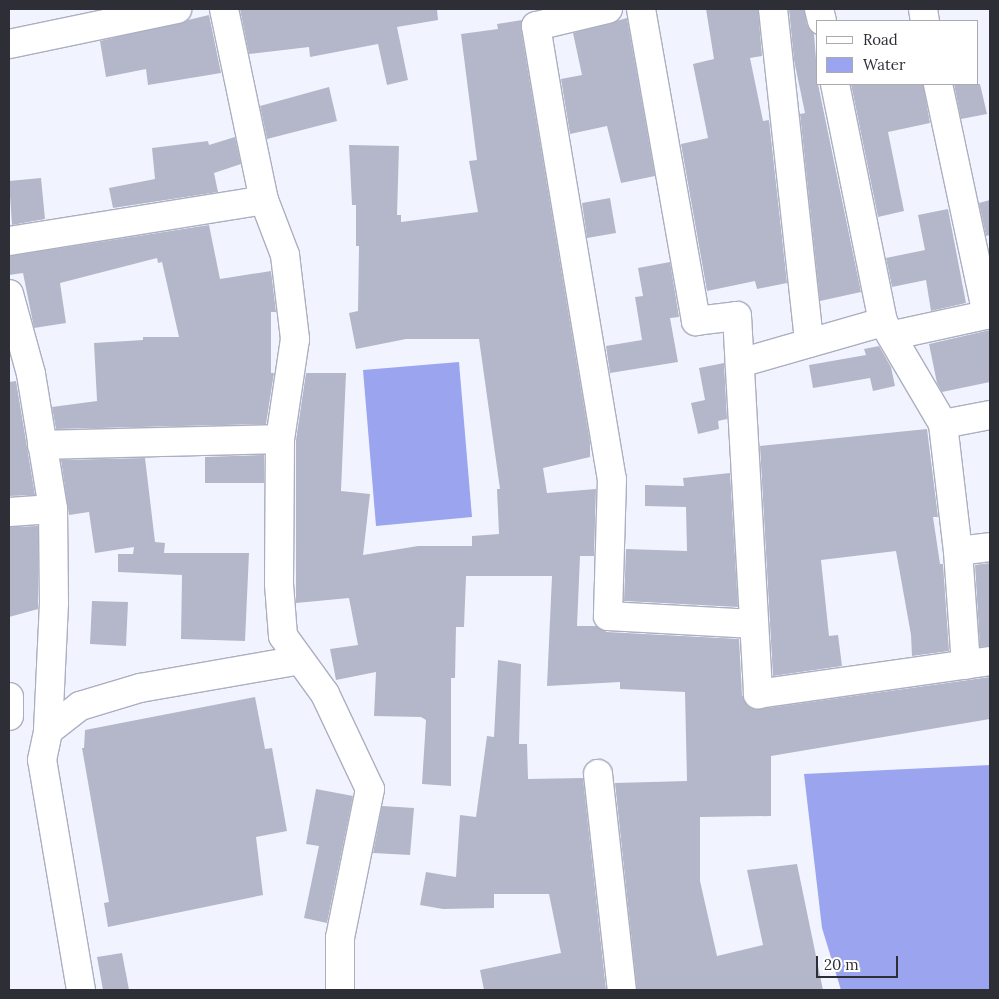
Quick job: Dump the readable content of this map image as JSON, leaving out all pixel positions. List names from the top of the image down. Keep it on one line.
{"legend":["Road","Water"],"scale_bar":"20 m"}
